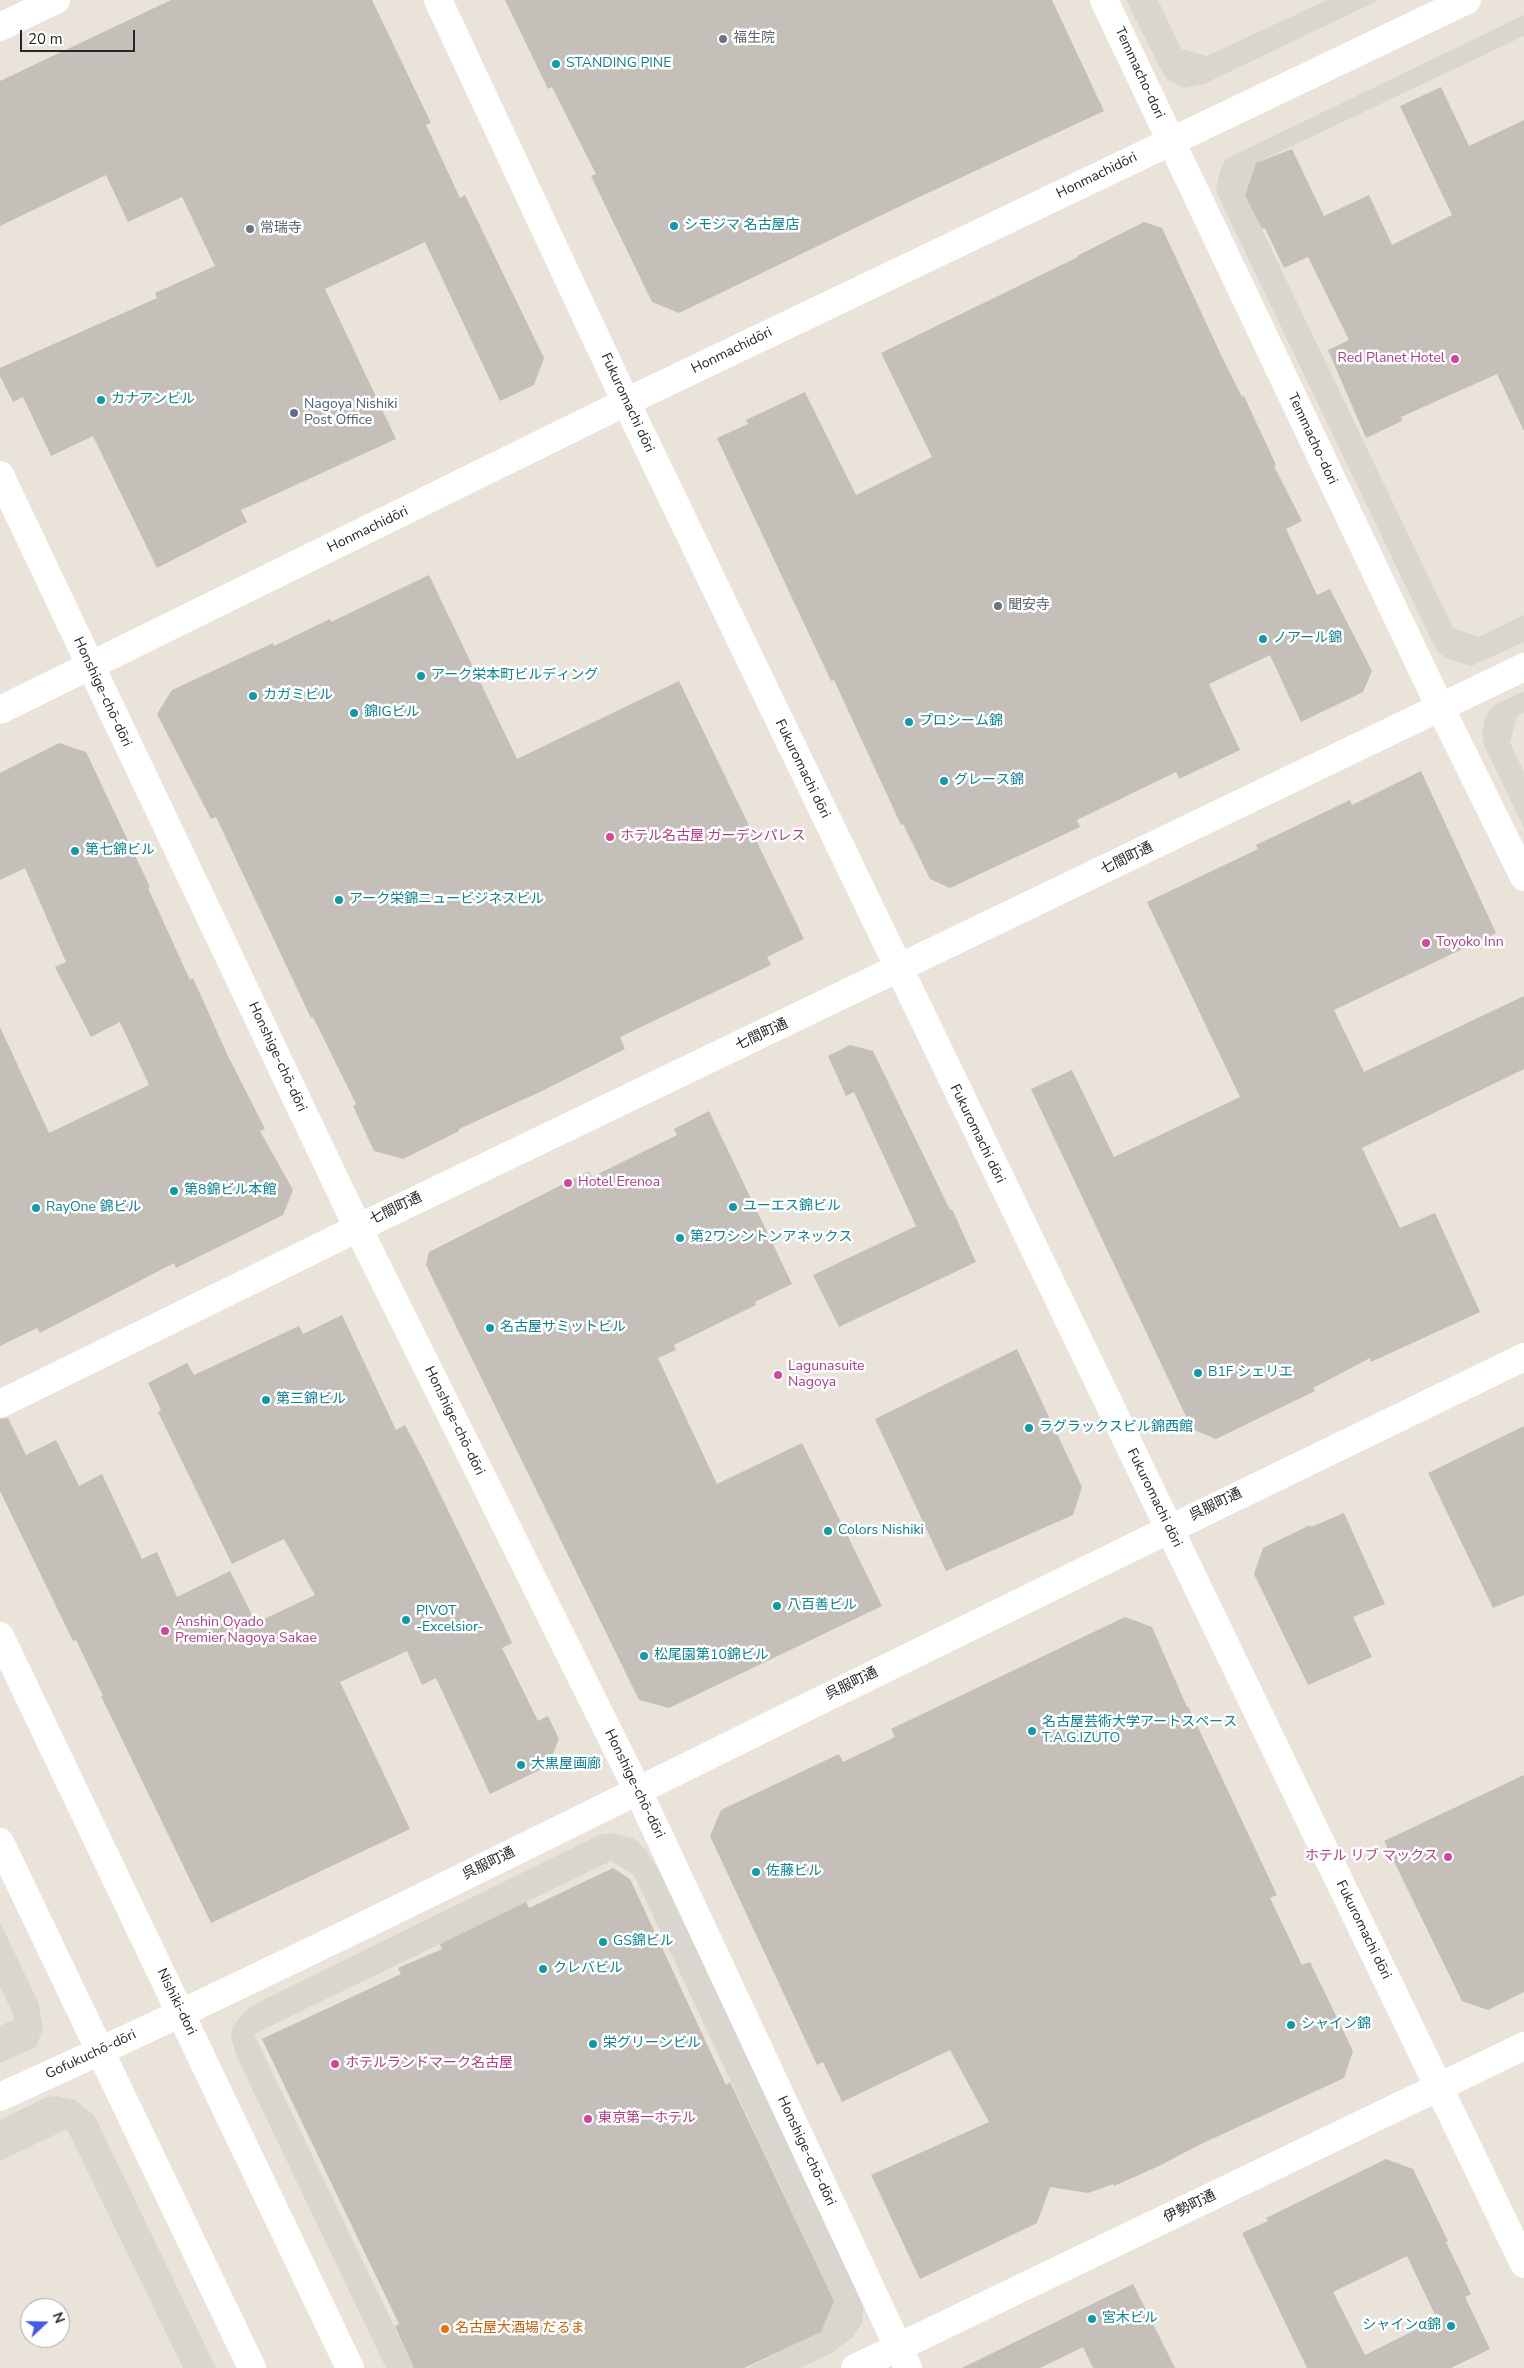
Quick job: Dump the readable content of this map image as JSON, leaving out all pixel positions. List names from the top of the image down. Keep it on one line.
{"streets":{"street":["Temmacho-dori","Honmachidōri","Fukuromachi dōri","Honshige-chō-dōri","七間町通","呉服町通","Nishiki-dori","Gofukuchō-dōri","伊勢町通"]},"crossings":[["Temmacho-dori","Honmachidōri"],["Temmacho-dori","七間町通"],["Honmachidōri","Fukuromachi dōri"],["Honmachidōri","Honshige-chō-dōri"],["Fukuromachi dōri","七間町通"],["Fukuromachi dōri","呉服町通"],["Fukuromachi dōri","伊勢町通"],["Honshige-chō-dōri","七間町通"],["Honshige-chō-dōri","呉服町通"],["Honshige-chō-dōri","伊勢町通"],["呉服町通","Nishiki-dori"],["呉服町通","Gofukuchō-dōri"],["Nishiki-dori","Gofukuchō-dōri"]],"places":["福生院","STANDING PINE","シモジマ 名古屋店","常瑞寺","Red Planet Hotel","カナアンビル","Nagoya Nishiki Post Office","聞安寺","ノアール錦","アーク栄本町ビルディング","カガミビル","錦IGビル","プロシーム錦","グレース錦","ホテル名古屋 ガーデンパレス","第七錦ビル","アーク栄錦ニュービジネスビル","Toyoko Inn","Hotel Erenoa","第8錦ビル本館","ユーエス錦ビル","RayOne 錦ビル","第2ワシントンアネックス","名古屋サミットビル","B1F シェリエ","Lagunasuite Nagoya","第三錦ビル","ラグラックスビル錦西館","Colors Nishiki","八百善ビル","PIVOT -Excelsior-","Anshin Oyado Premier Nagoya Sakae","松尾園第10錦ビル","名古屋芸術大学アートスペース T.A.G.IZUTO","大黒屋画廊","ホテル リブ マックス","佐藤ビル","GS錦ビル","クレバビル","シャイン錦","栄グリーンビル","ホテルランドマーク名古屋","東京第一ホテル","宮木ビル","シャインα錦","名古屋大酒場 だるま"],"scale_bar":"20 m","north":"right"}
